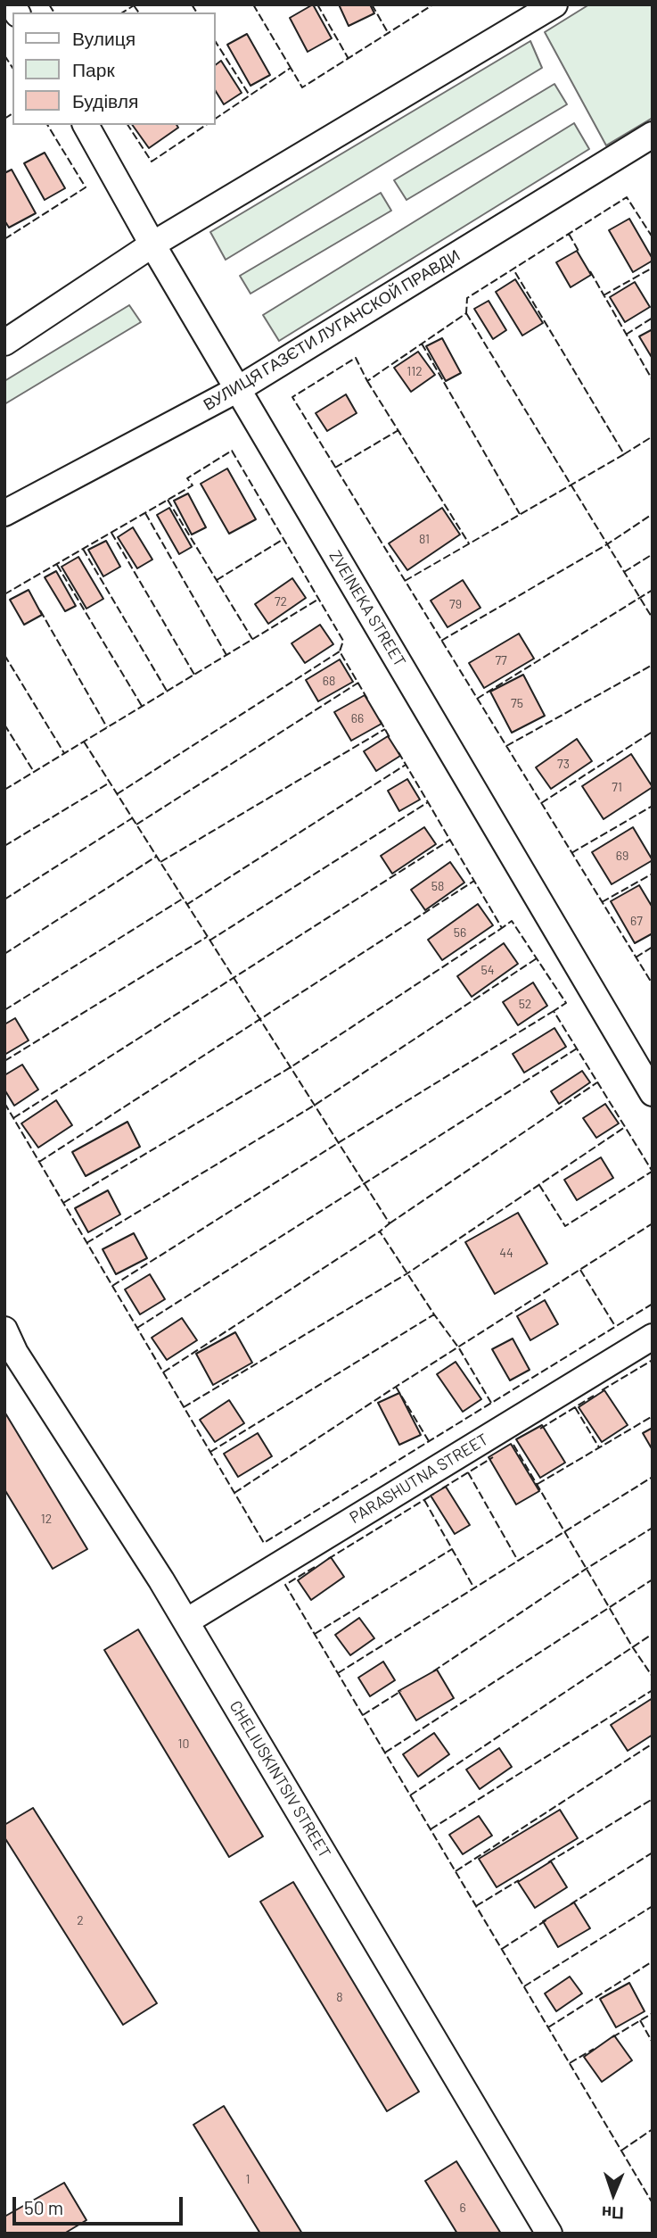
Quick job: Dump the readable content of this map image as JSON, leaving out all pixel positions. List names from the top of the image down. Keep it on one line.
{"streets":{"street":["ВУЛИЦЯ ГАЗЄТИ ЛУГАНСКОЙ ПРАВДИ","ZVEINEKA STREET","PARASHUTNA STREET","CHELIUSKINTSIV STREET"]},"crossings":[["ВУЛИЦЯ ГАЗЄТИ ЛУГАНСКОЙ ПРАВДИ","ZVEINEKA STREET"],["PARASHUTNA STREET","CHELIUSKINTSIV STREET"]],"house_numbers":["112","81","72","79","77","68","75","66","73","71","69","58","67","56","54","52","44","12","10","2","8","1","6"],"legend":["Вулиця","Парк","Будівля"],"scale_bar":"50 m","north":"bottom"}
